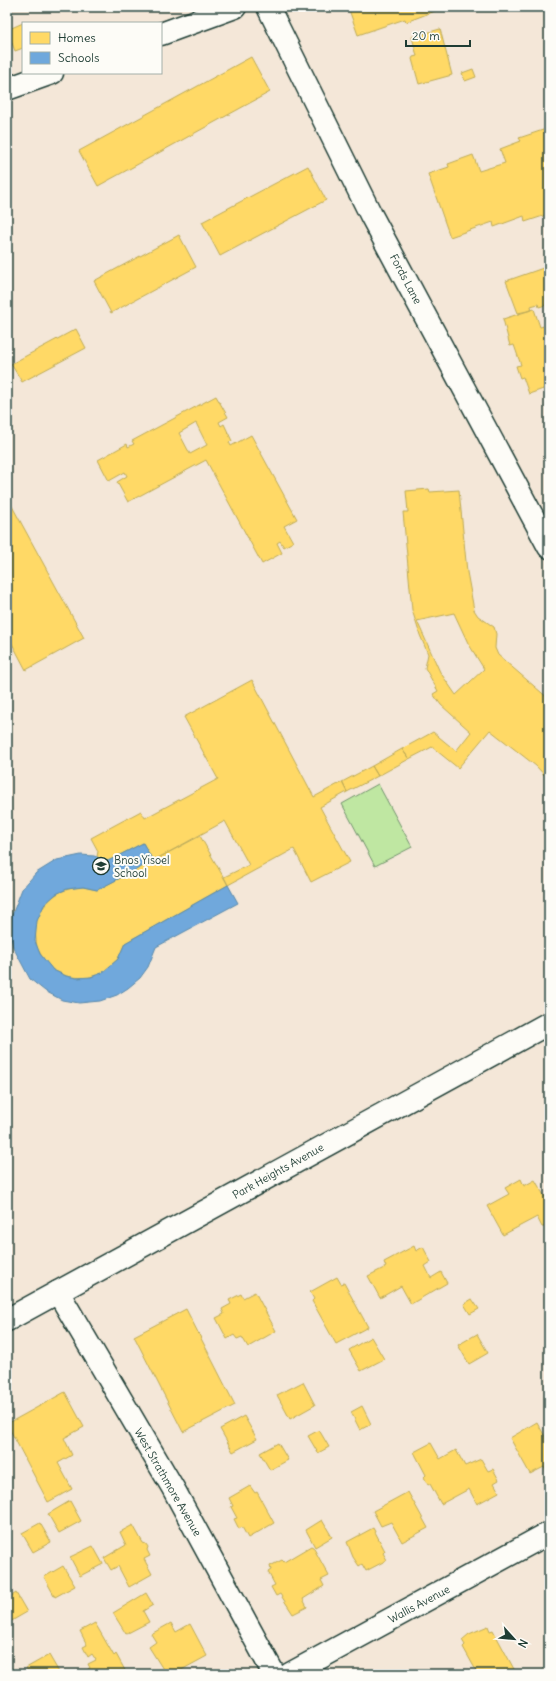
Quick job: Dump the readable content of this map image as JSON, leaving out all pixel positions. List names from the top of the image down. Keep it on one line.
{"streets":{"street":["Fords Lane","Park Heights Avenue","West Strathmore Avenue","Wallis Avenue"]},"crossings":[["Park Heights Avenue","West Strathmore Avenue"]],"places":{"school or university":["Bnos Yisoel School"]},"legend":["Homes","Schools"],"scale_bar":"20 m","north":"bottom right"}
